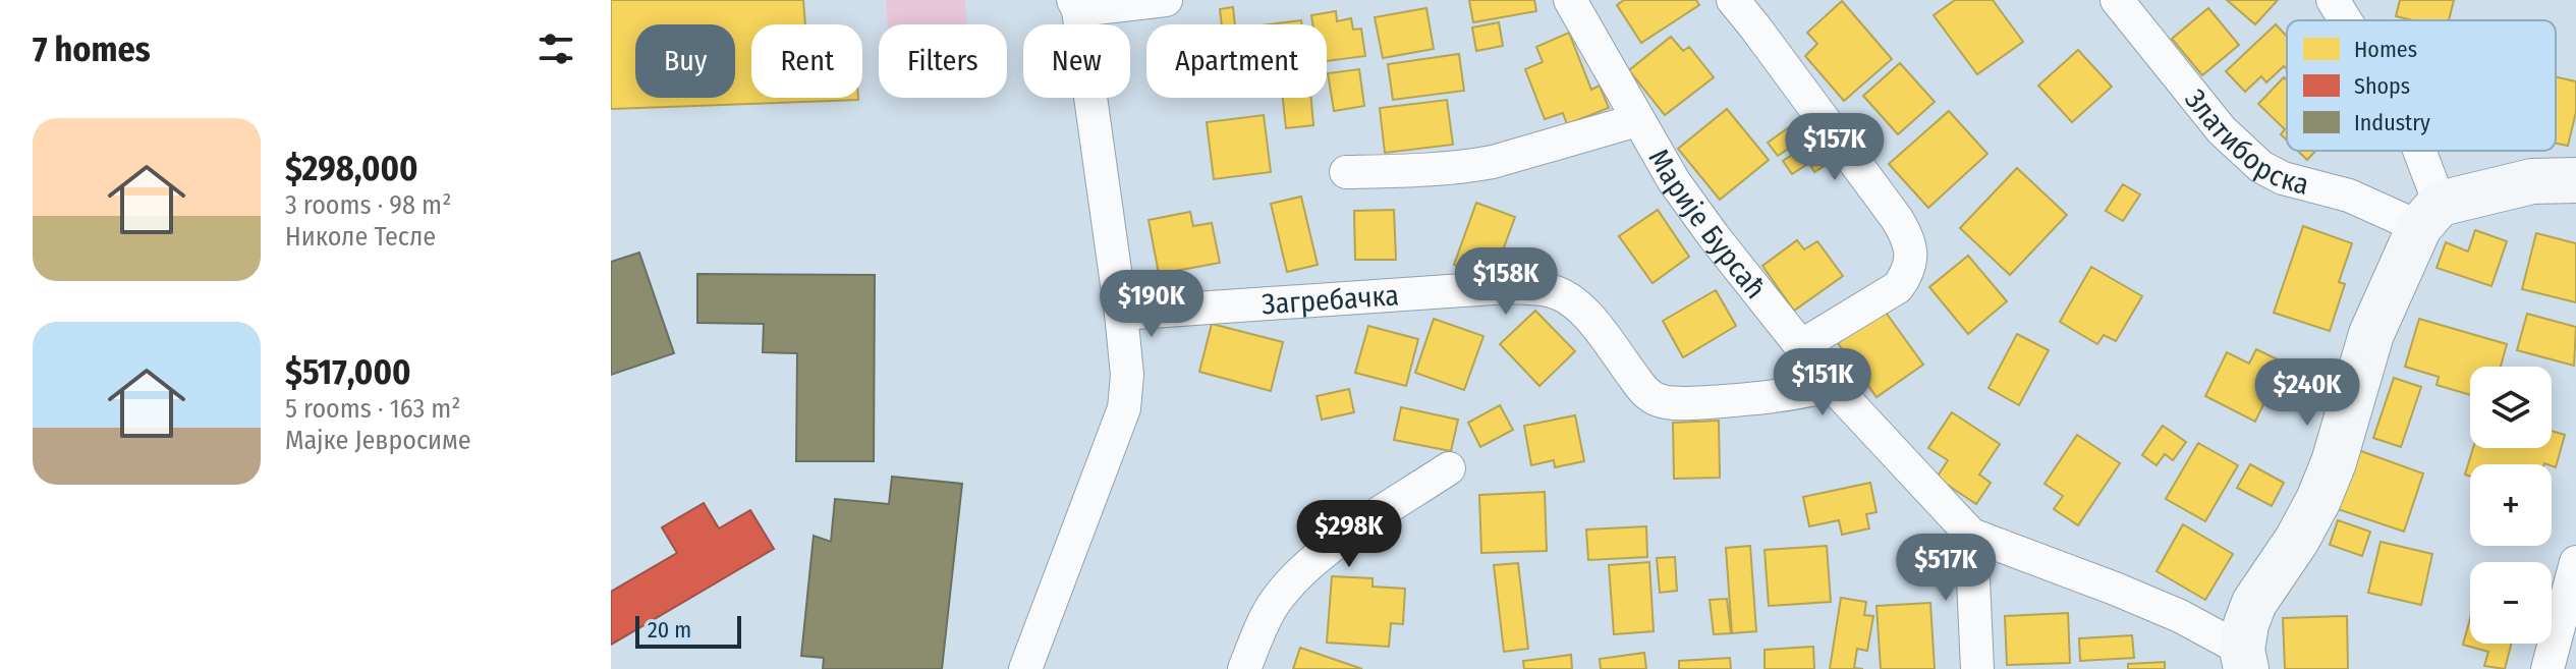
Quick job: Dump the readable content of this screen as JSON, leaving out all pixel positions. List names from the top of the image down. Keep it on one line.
{"streets":{"street":["Златиборска","Марије Бурсаћ","Загребачка"]},"crossings":[["Марије Бурсаћ","Загребачка"]],"legend":["Homes","Shops","Industry"],"scale_bar":"20 m","page":{"heading":"7 homes","chip":["Buy","Rent","Filters","New","Apartment"],"list":[{"name":"$298,000","note":"3 rooms · 98 m² · Николе Тесле"},{"name":"$517,000","note":"5 rooms · 163 m² · Мајке Јевросиме"}],"price":["$157K","$158K","$190K","$151K","$240K","$298K","$517K"],"map_buttons":["+","−"],"scale":"20 m"}}
